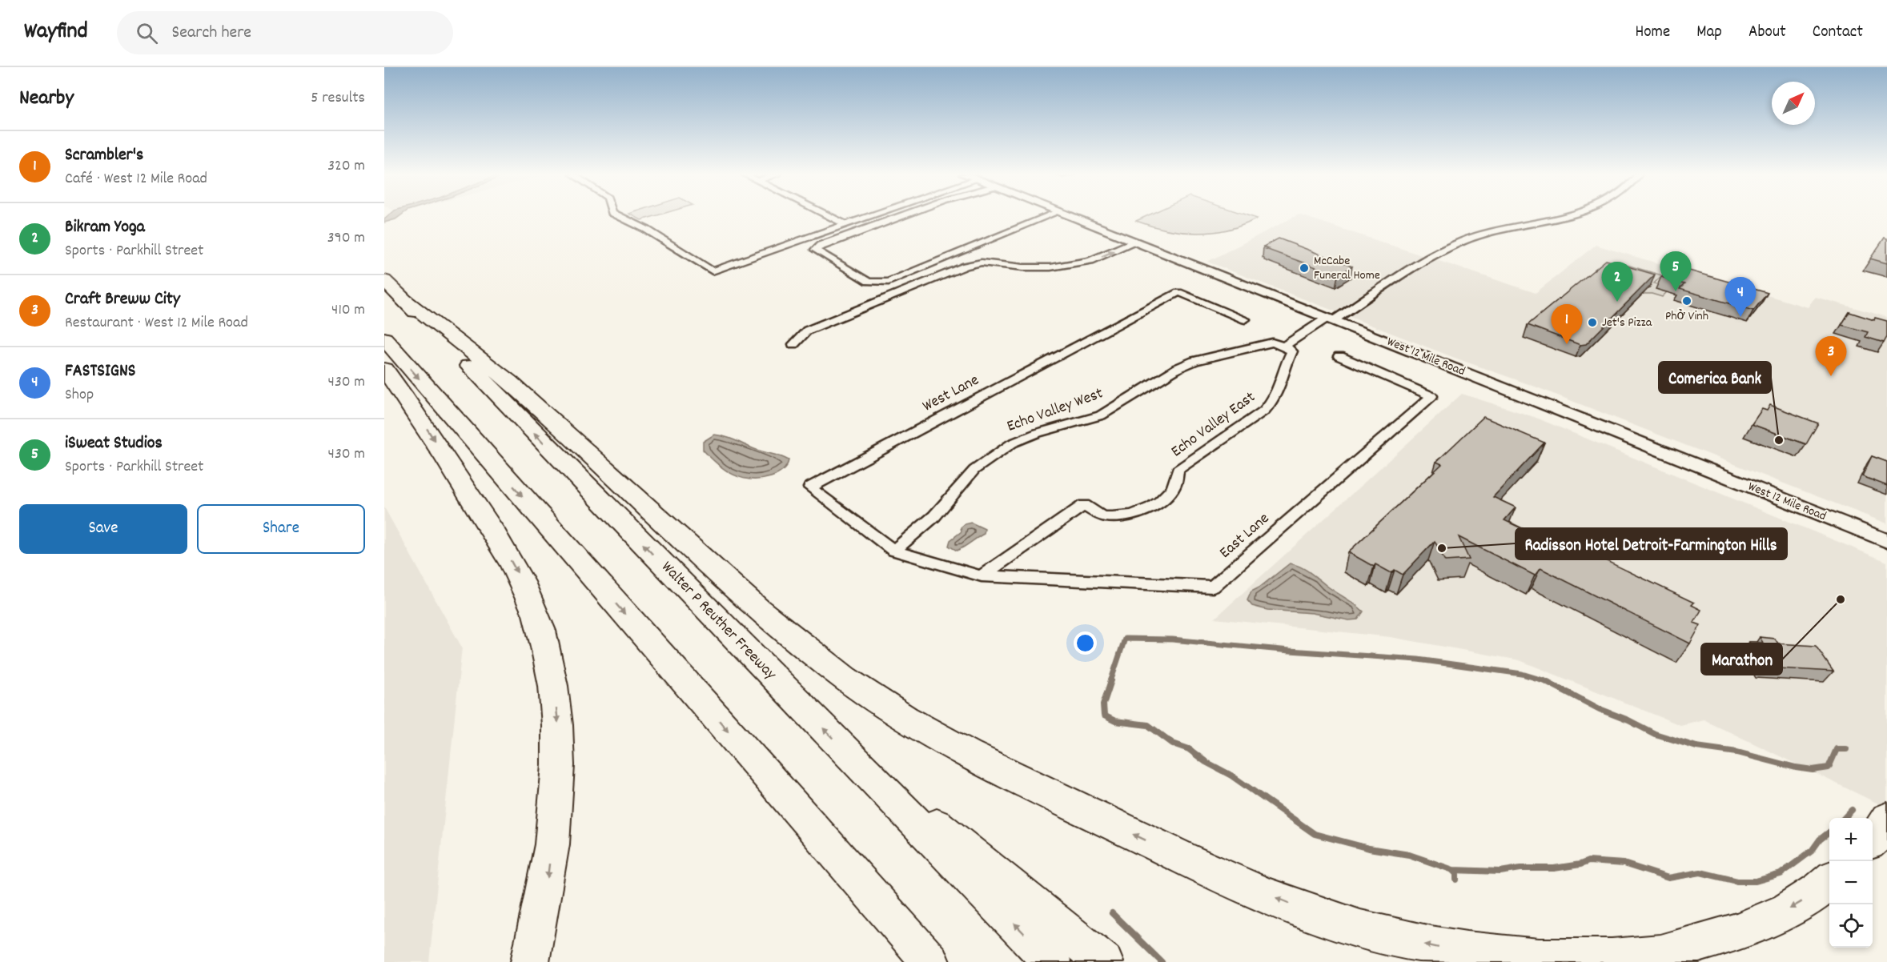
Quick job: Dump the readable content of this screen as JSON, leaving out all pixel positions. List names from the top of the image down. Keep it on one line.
{"streets":{"highway":["Walter P Reuther Freeway"],"main road":["West 12 Mile Road"],"street":["West Lane","Echo Valley West","Echo Valley East","East Lane"]},"crossings":[["West Lane","Echo Valley West"],["West Lane","East Lane"],["Echo Valley West","Echo Valley East"],["Echo Valley East","East Lane"]],"places":["McCabe Funeral Home","Phở Vinh","Jet's Pizza","Comerica Bank","Radisson Hotel Detroit-Farmington Hills","Marathon"],"north":"top right","page":{"header":"Wayfind","search":"Search here","nav":["Home","Map","About","Contact"],"heading":["Nearby","5 results"],"list":[{"mark":"1","name":"Scrambler's","note":"Café · West 12 Mile Road","value":"320 m"},{"mark":"2","name":"Bikram Yoga","note":"Sports · Parkhill Street","value":"390 m"},{"mark":"3","name":"Craft Breww City","note":"Restaurant · West 12 Mile Road","value":"410 m"},{"mark":"4","name":"FASTSIGNS","note":"Shop","value":"430 m"},{"mark":"5","name":"iSweat Studios","note":"Sports · Parkhill Street","value":"430 m"}],"pins":["5","2","4","1","3"],"buttons":["Save","Share"],"map_buttons":["+","−"]}}
